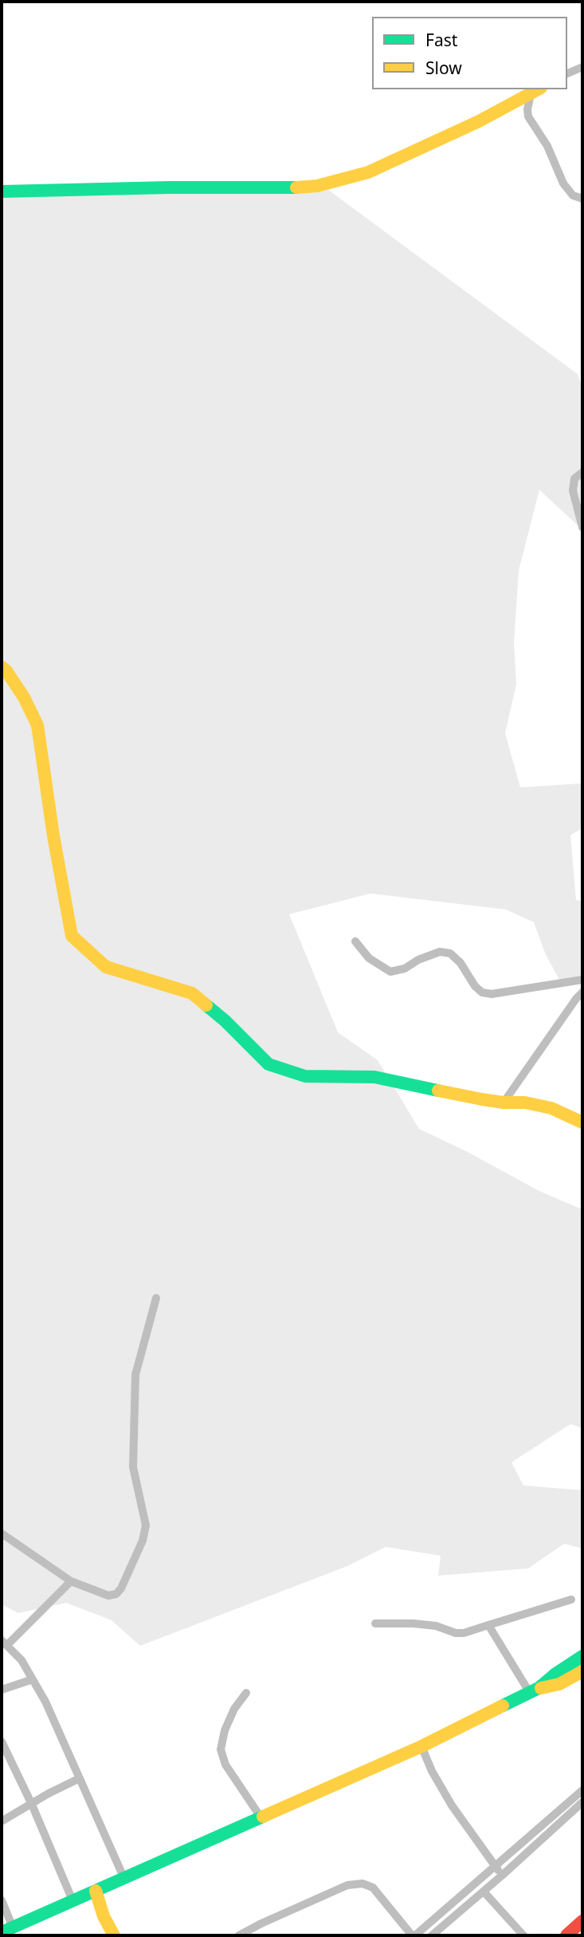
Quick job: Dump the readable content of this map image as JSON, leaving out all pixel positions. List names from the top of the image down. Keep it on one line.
{"legend":["Fast","Slow"]}
